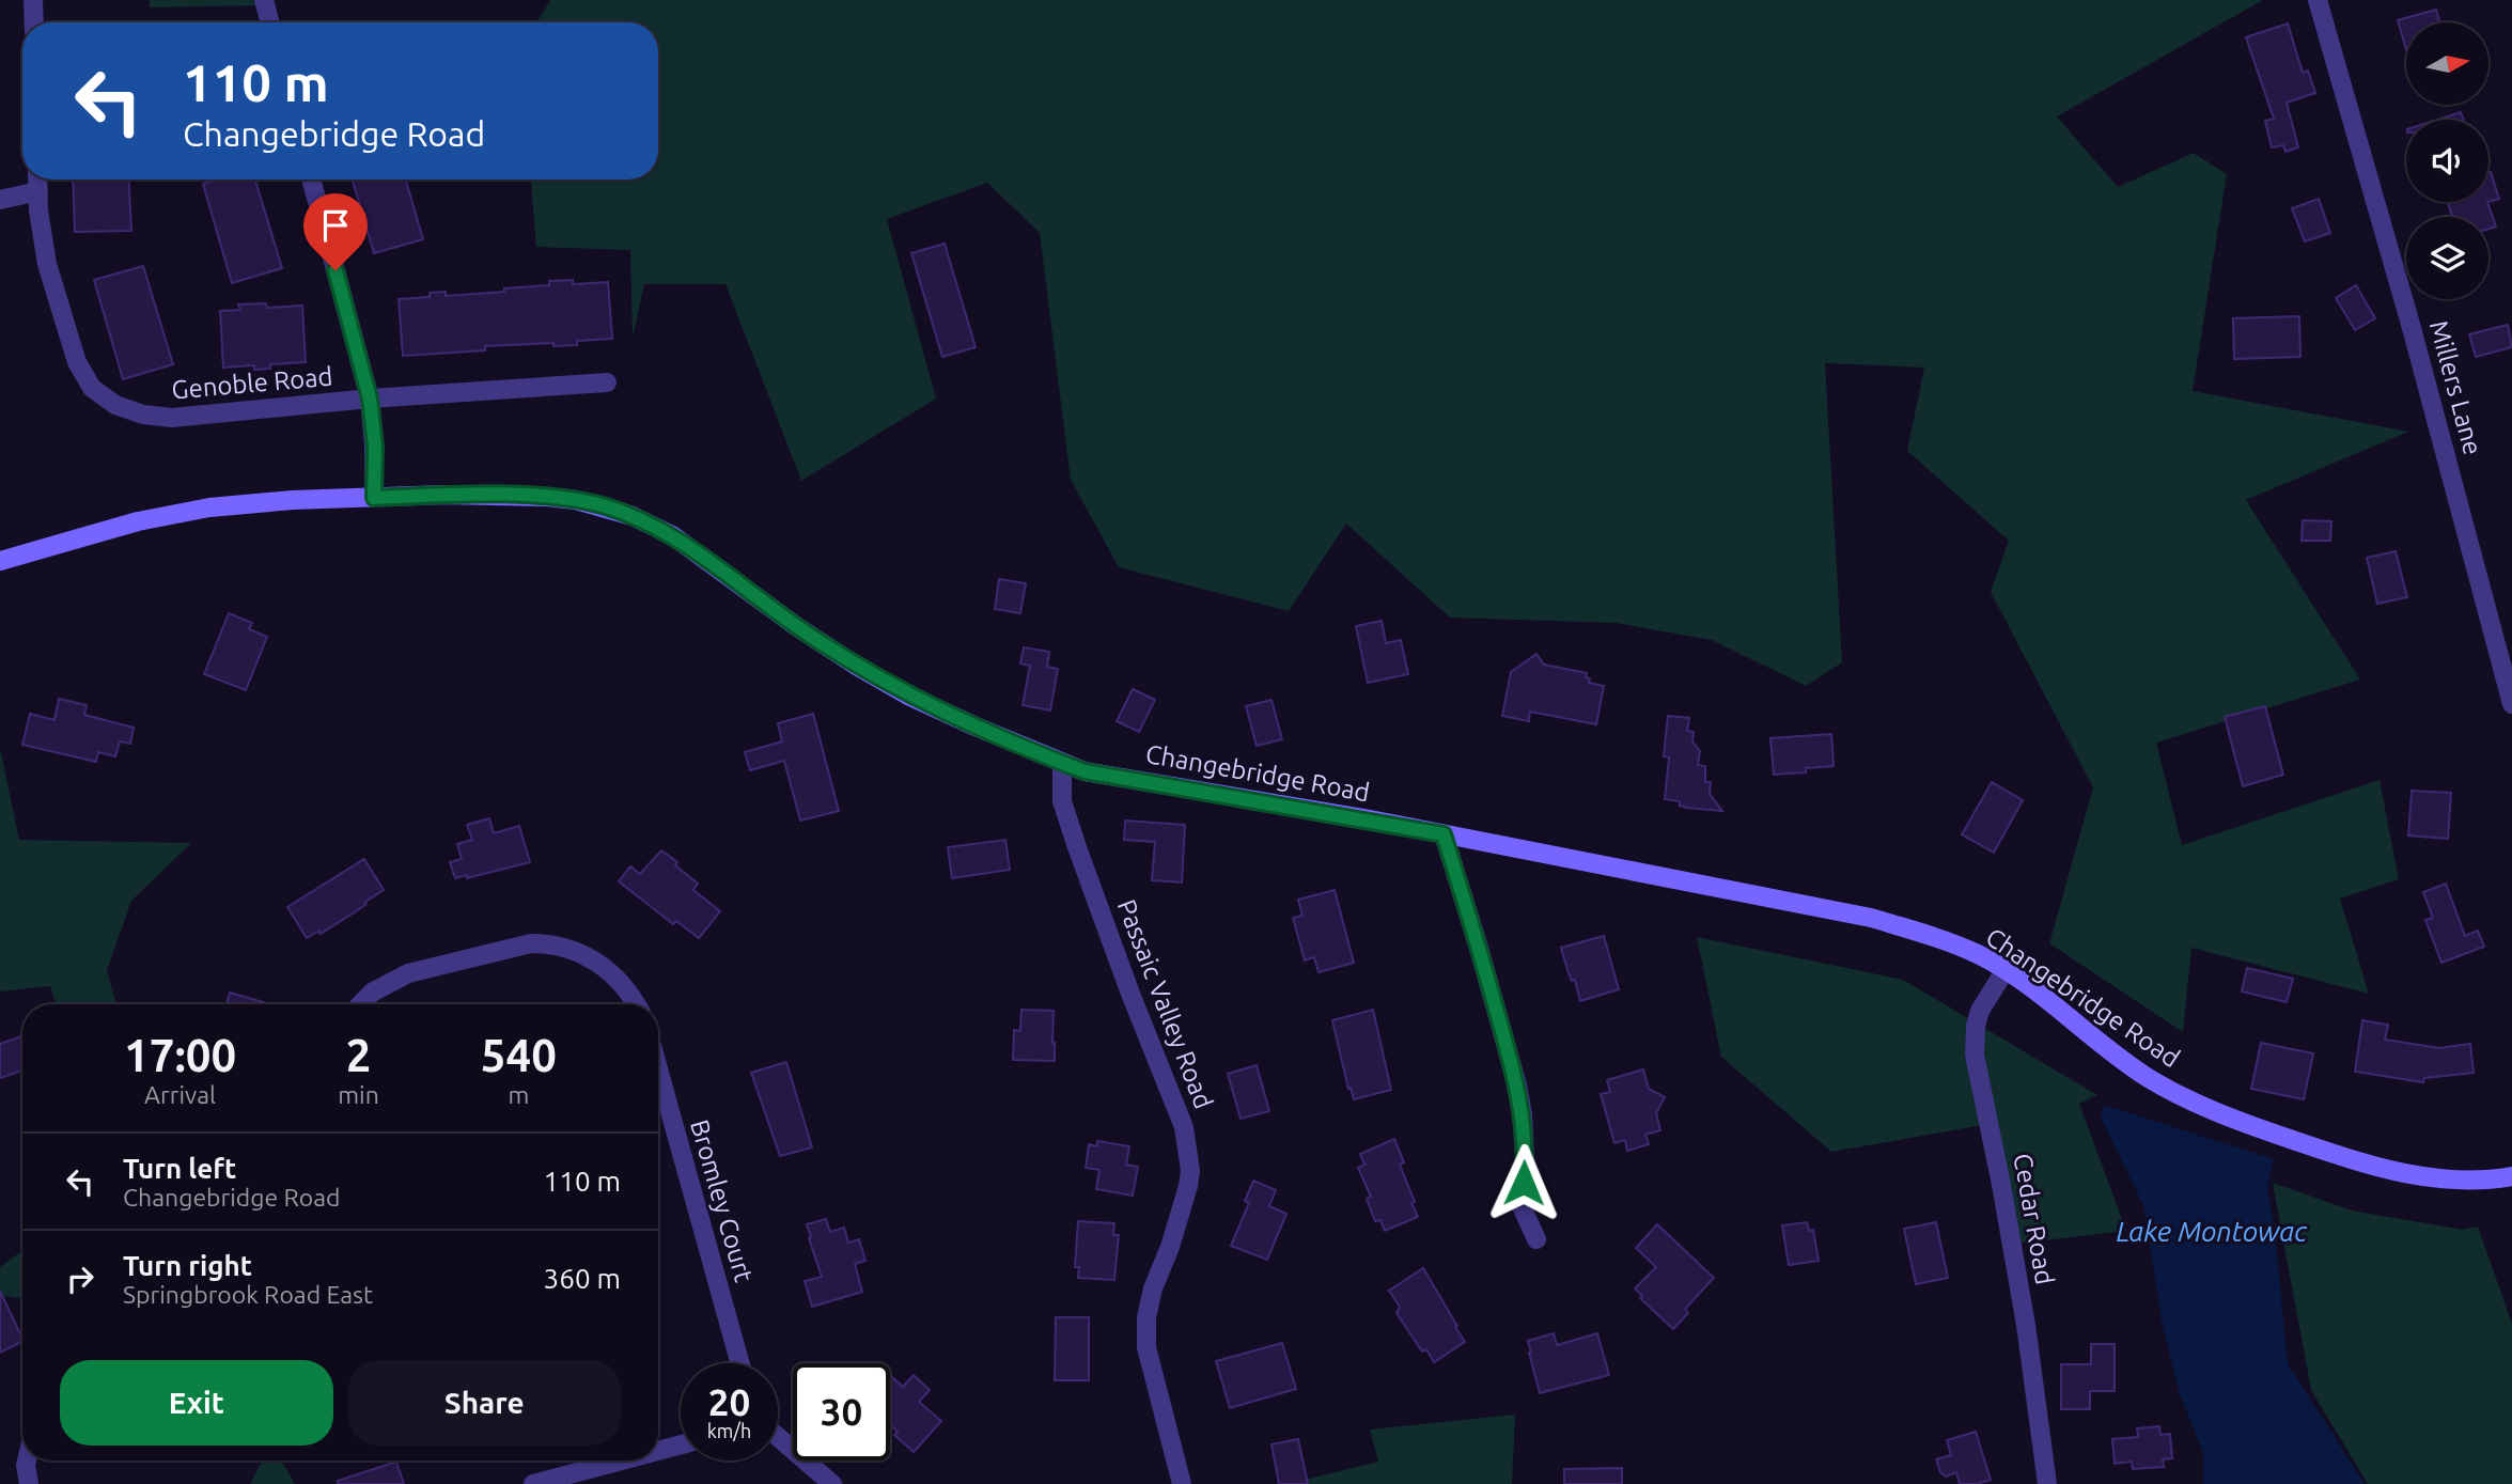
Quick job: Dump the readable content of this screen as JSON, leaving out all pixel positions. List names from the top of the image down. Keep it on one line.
{"streets":{"main road":["Changebridge Road"],"street":["Genoble Road","Millers Lane","Passaic Valley Road","Bromley Court","Cedar Road"]},"crossings":[["Changebridge Road","Passaic Valley Road"],["Changebridge Road","Cedar Road"]],"water":["Lake Montowac"],"north":"right","page":{"turn":["110 m","Changebridge Road"],"eta":["17:00","Arrival","2","min","540","m"],"list":[{"name":"Turn left","note":"Changebridge Road","value":"110 m"},{"name":"Turn right","note":"Springbrook Road East","value":"360 m"}],"buttons":["Exit","Share"],"speed":"20 km/h","limit":"30"}}
